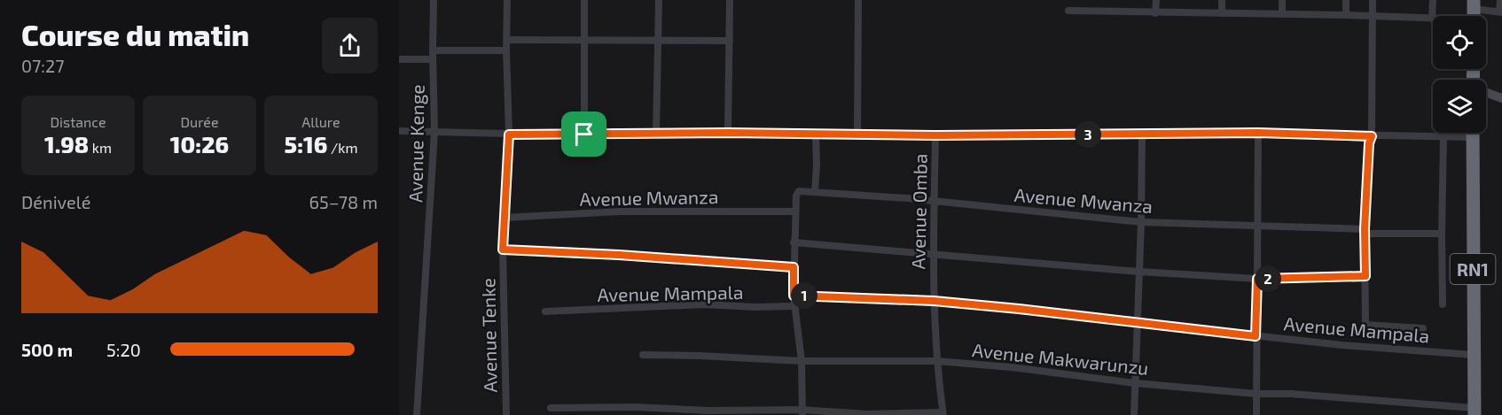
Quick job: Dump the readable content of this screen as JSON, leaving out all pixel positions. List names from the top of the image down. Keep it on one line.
{"streets":{"highway":["RN1"],"street":["Avenue Kenge","Avenue Mwanza","Avenue Omba","Avenue Mampala","Avenue Tenke","Avenue Makwarunzu"]},"crossings":[["Avenue Mwanza","Avenue Omba"],["Avenue Mwanza","Avenue Tenke"],["Avenue Omba","Avenue Mampala"],["Avenue Omba","Avenue Makwarunzu"],["RN1","Avenue Mampala"],["RN1","Avenue Makwarunzu"]],"page":{"heading":["Course du matin","07:27"],"stats":[["Distance","1.98 km"],["Durée","10:26"],["Allure","5:16 /km"]],"pins":["3","2","1"],"chart":["Dénivelé","65–78 m"],"list":[{"name":"500 m","note":"5:20"}]}}
